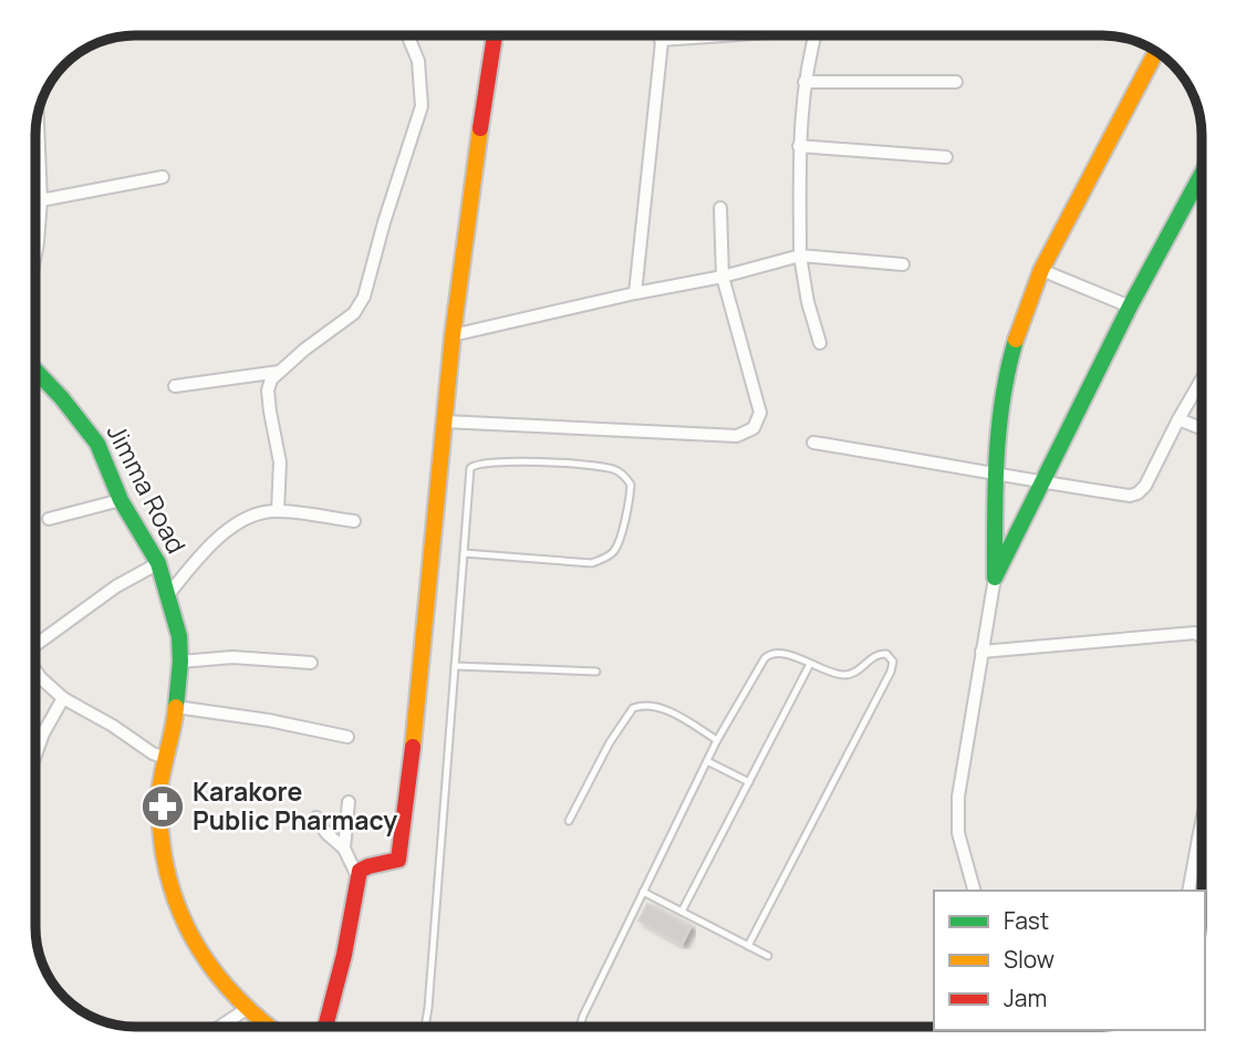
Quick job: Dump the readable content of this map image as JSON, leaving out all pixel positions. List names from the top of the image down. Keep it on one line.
{"streets":{"main road":["Jimma Road"]},"places":{"pharmacy":["Karakore Public Pharmacy"]},"legend":["Fast","Slow","Jam"]}
